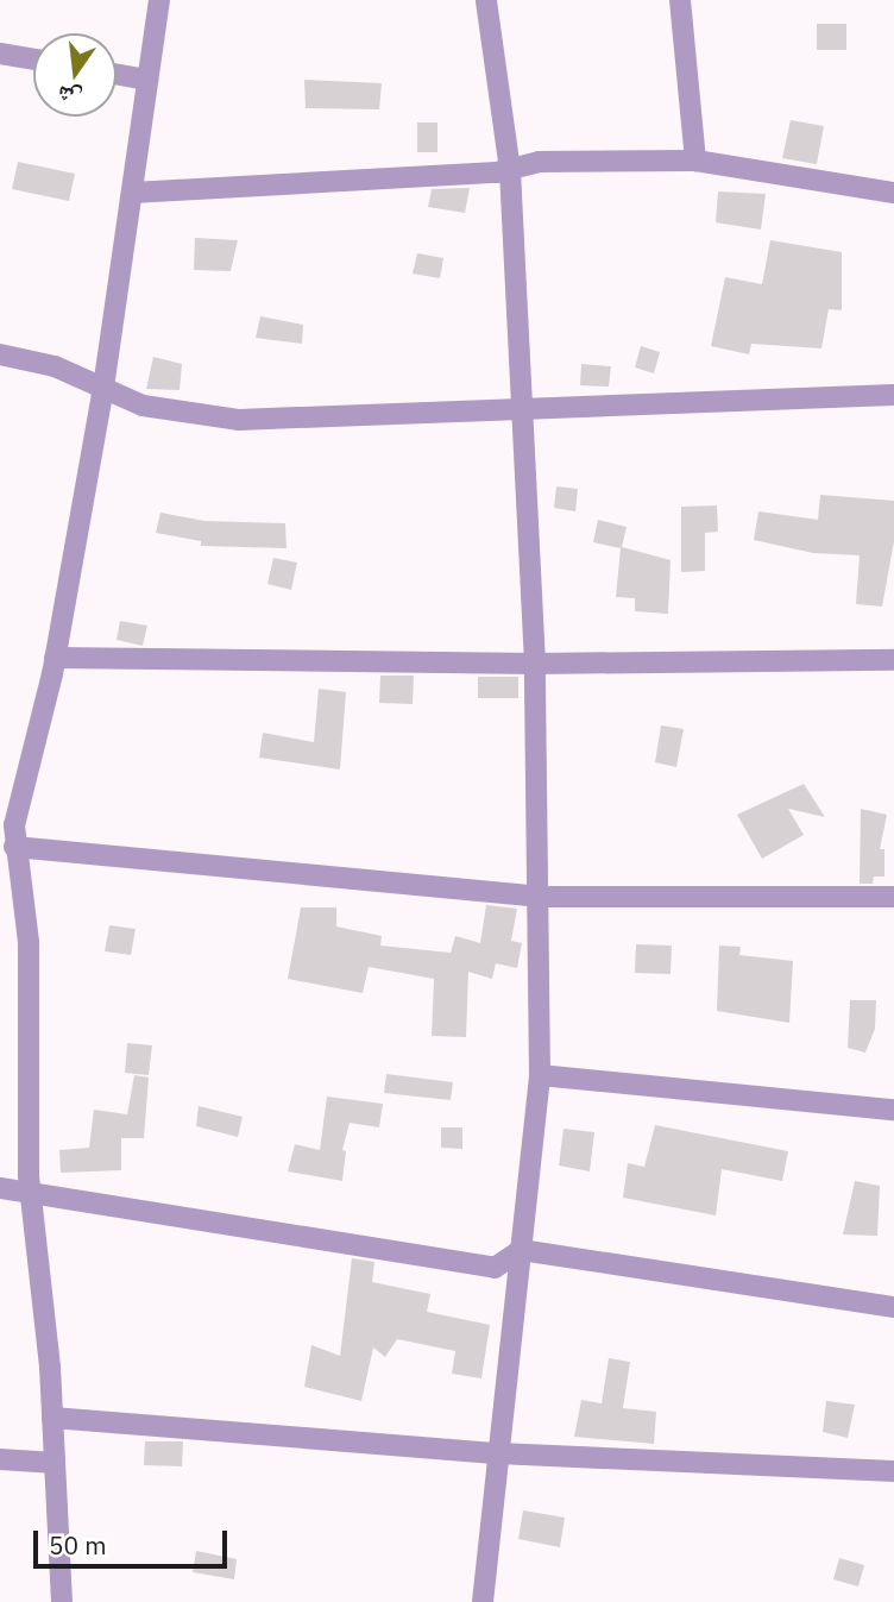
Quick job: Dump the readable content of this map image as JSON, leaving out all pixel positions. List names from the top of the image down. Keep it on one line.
{"scale_bar":"50 m","north":"bottom"}
